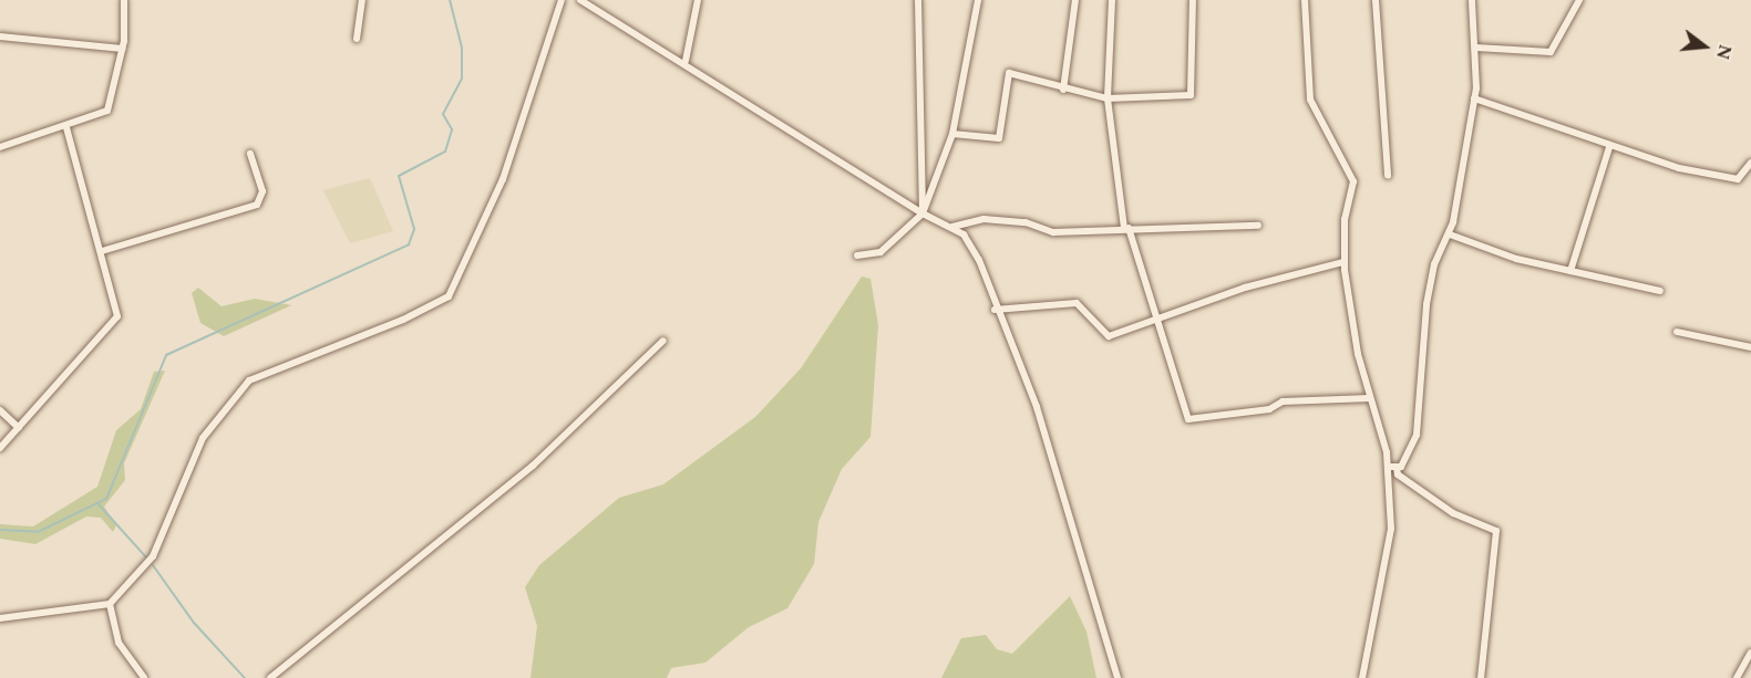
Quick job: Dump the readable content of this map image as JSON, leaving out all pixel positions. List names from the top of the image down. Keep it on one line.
{"north":"right"}
